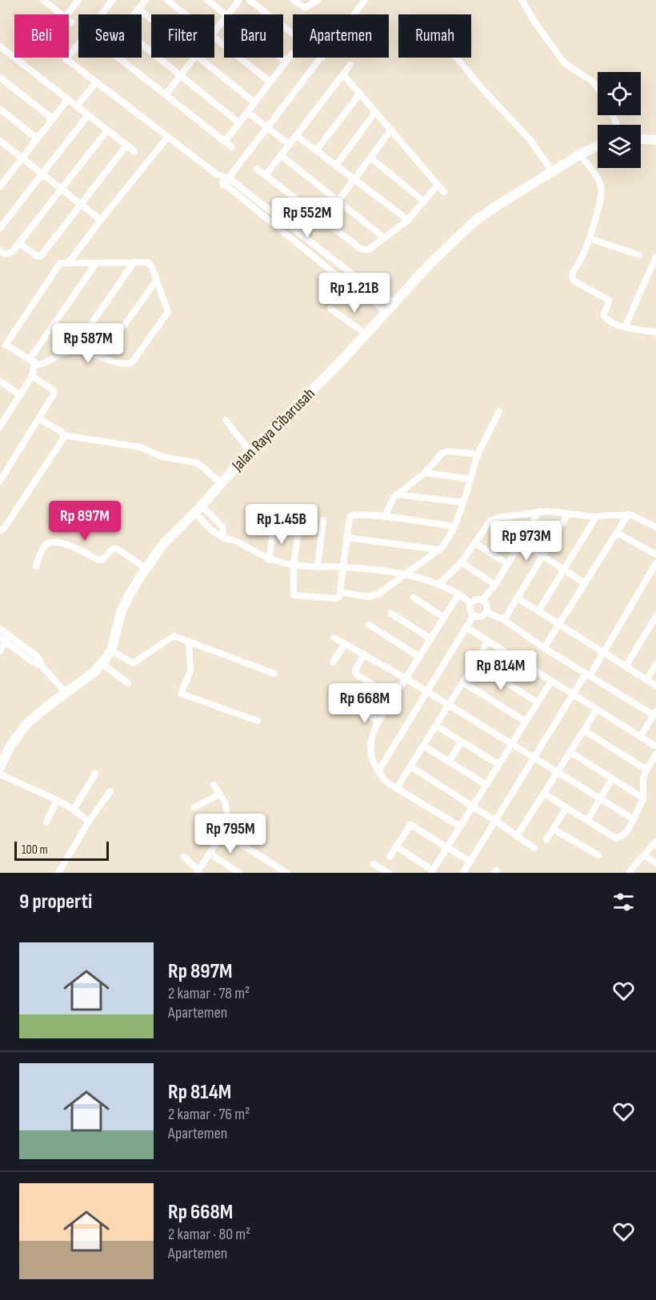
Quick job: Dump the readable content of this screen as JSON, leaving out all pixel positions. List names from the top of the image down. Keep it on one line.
{"streets":{"main road":["Jalan Raya Cibarusah"]},"scale_bar":"100 m","page":{"chip":["Beli","Sewa","Filter","Baru","Apartemen","Rumah"],"price":["Rp 552M","Rp 1.21B","Rp 587M","Rp 897M","Rp 1.45B","Rp 973M","Rp 814M","Rp 668M","Rp 795M"],"scale":"100 m","heading":"9 properti","list":[{"name":"Rp 897M","note":"2 kamar · 78 m² · Apartemen"},{"name":"Rp 814M","note":"2 kamar · 76 m² · Apartemen"},{"name":"Rp 668M","note":"2 kamar · 80 m² · Apartemen"}]}}
